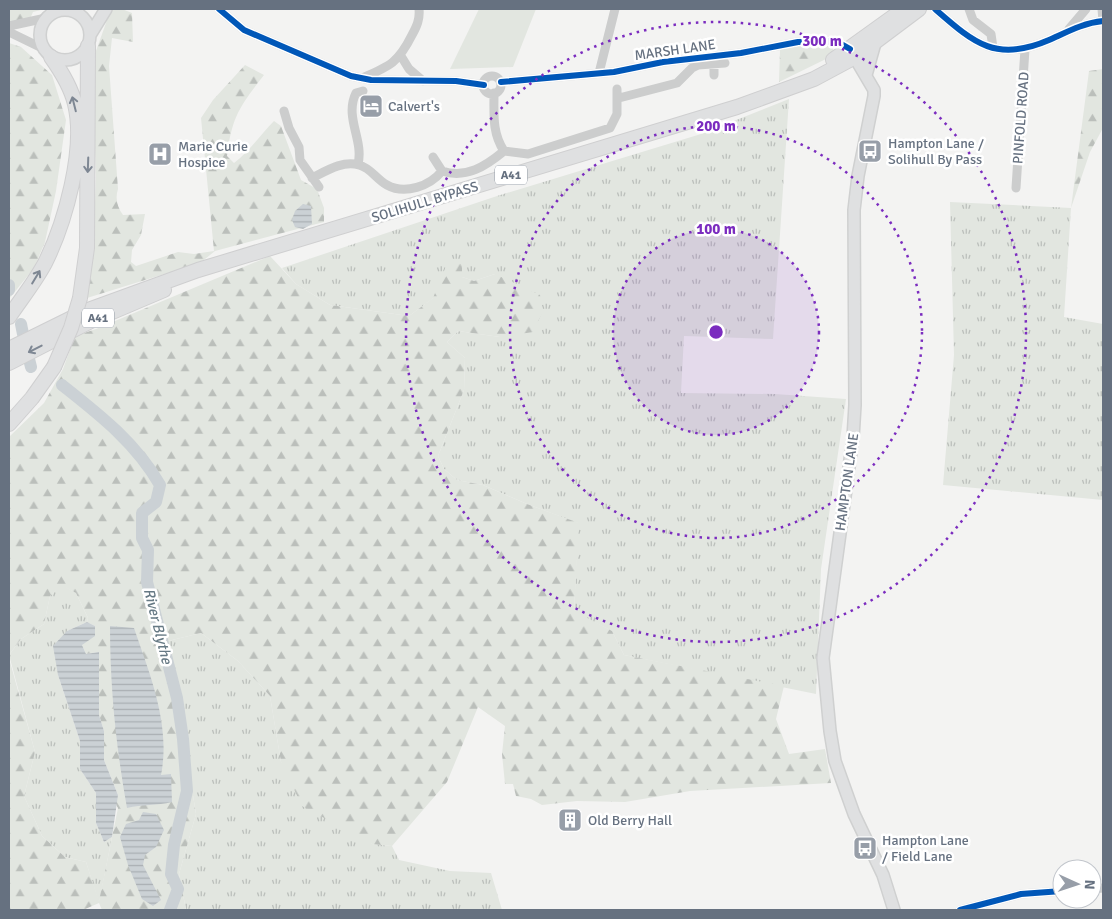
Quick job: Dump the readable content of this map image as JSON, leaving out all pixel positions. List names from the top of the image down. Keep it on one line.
{"streets":{"highway":["A41","SOLIHULL BYPASS"],"main road":["HAMPTON LANE"],"street":["MARSH LANE","PINFOLD ROAD"]},"crossings":[["MARSH LANE","SOLIHULL BYPASS"],["MARSH LANE","HAMPTON LANE"],["SOLIHULL BYPASS","HAMPTON LANE"]],"water":["River Blythe"],"places":{"hotel":["Calvert's"],"bus stop":["Hampton Lane / Solihull By Pass","Hampton Lane / Field Lane"],"hospital":["Marie Curie Hospice"],"building":["Old Berry Hall"]},"north":"right","rings":["300 m","200 m","100 m"]}
